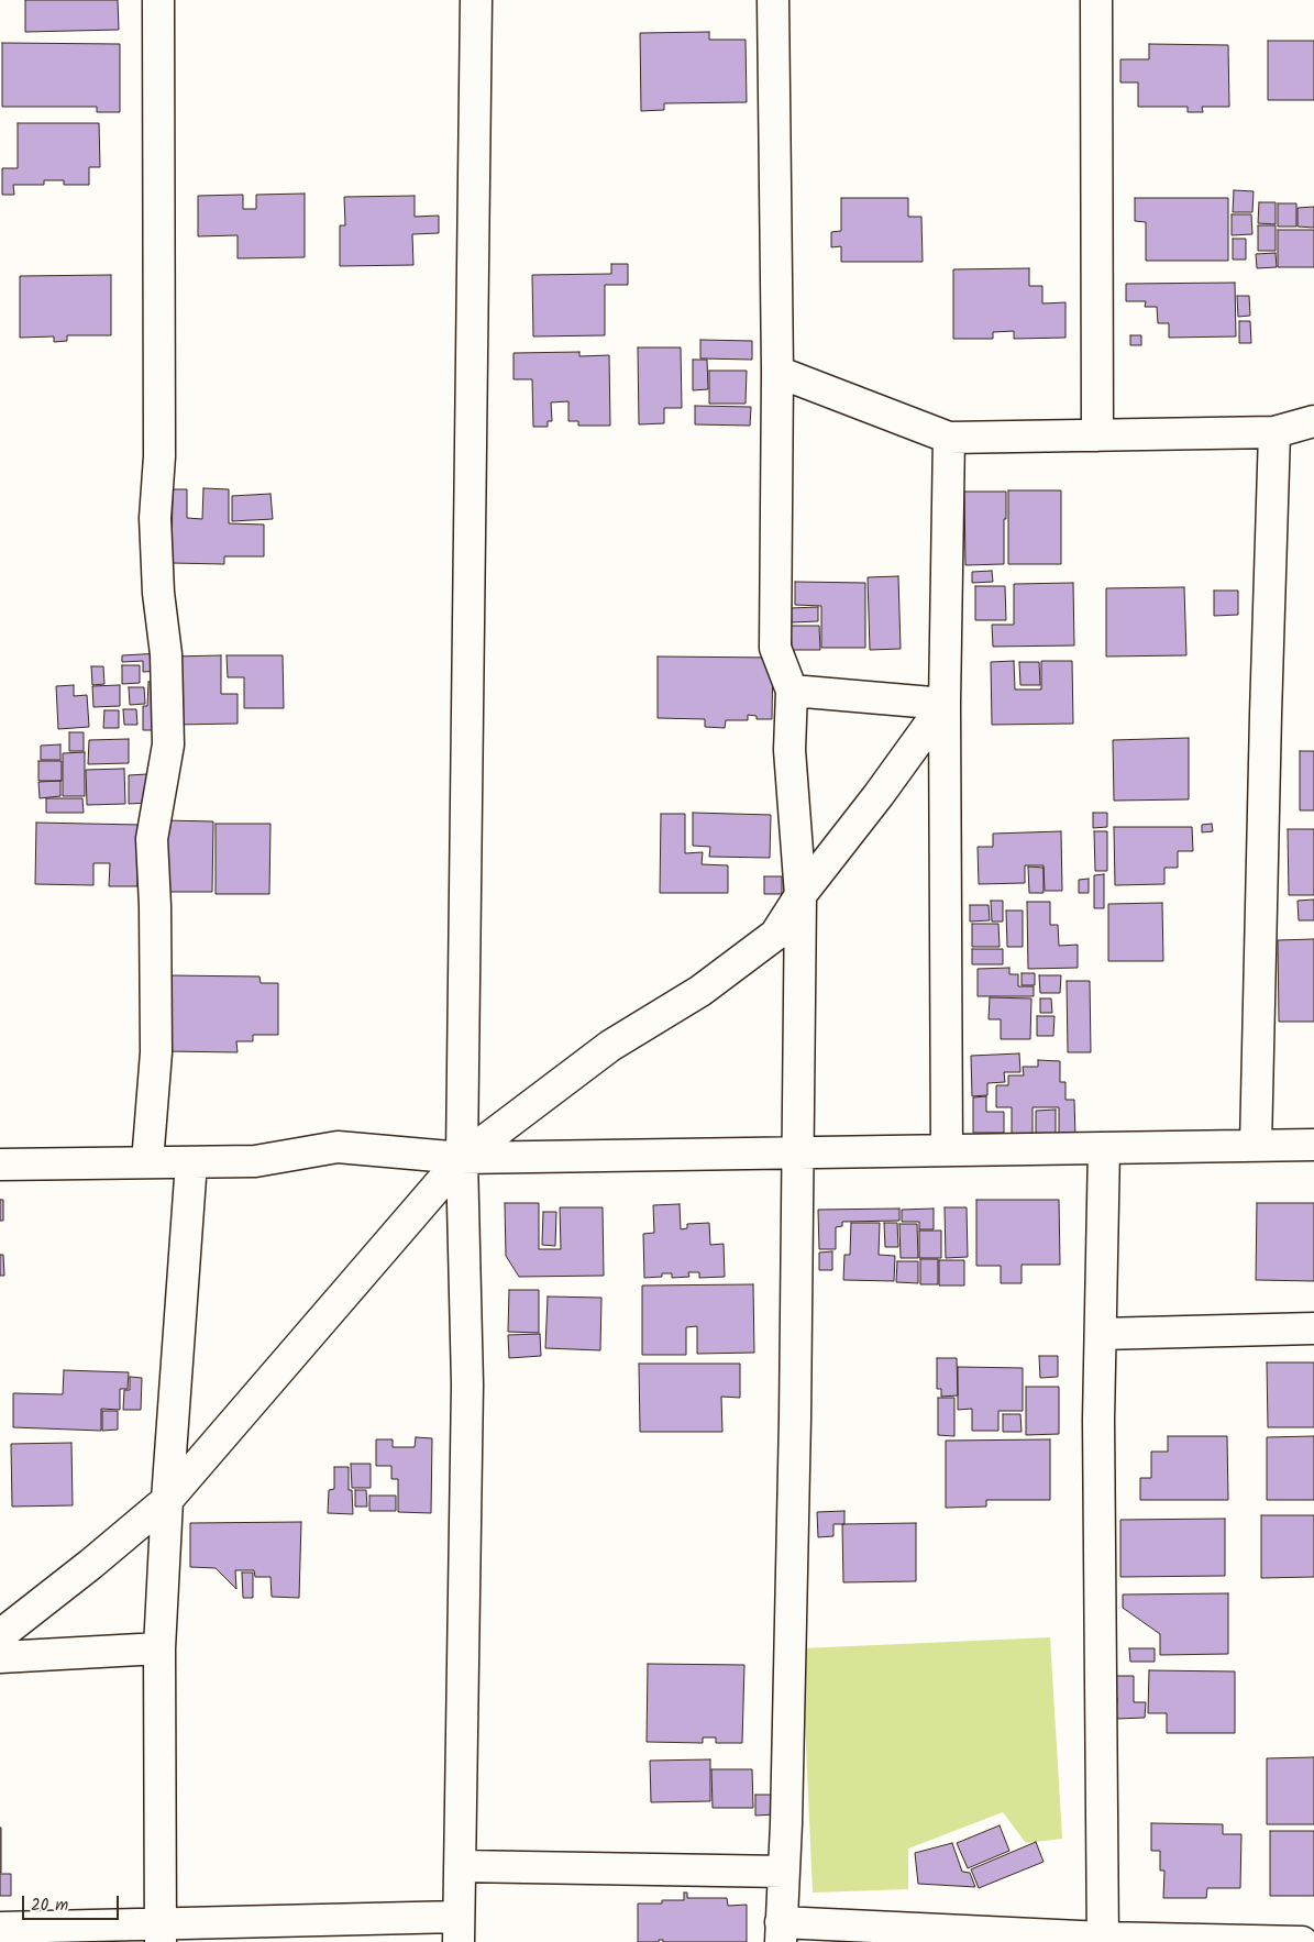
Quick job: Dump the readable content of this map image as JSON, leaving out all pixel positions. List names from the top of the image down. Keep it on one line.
{"scale_bar":"20 m"}
